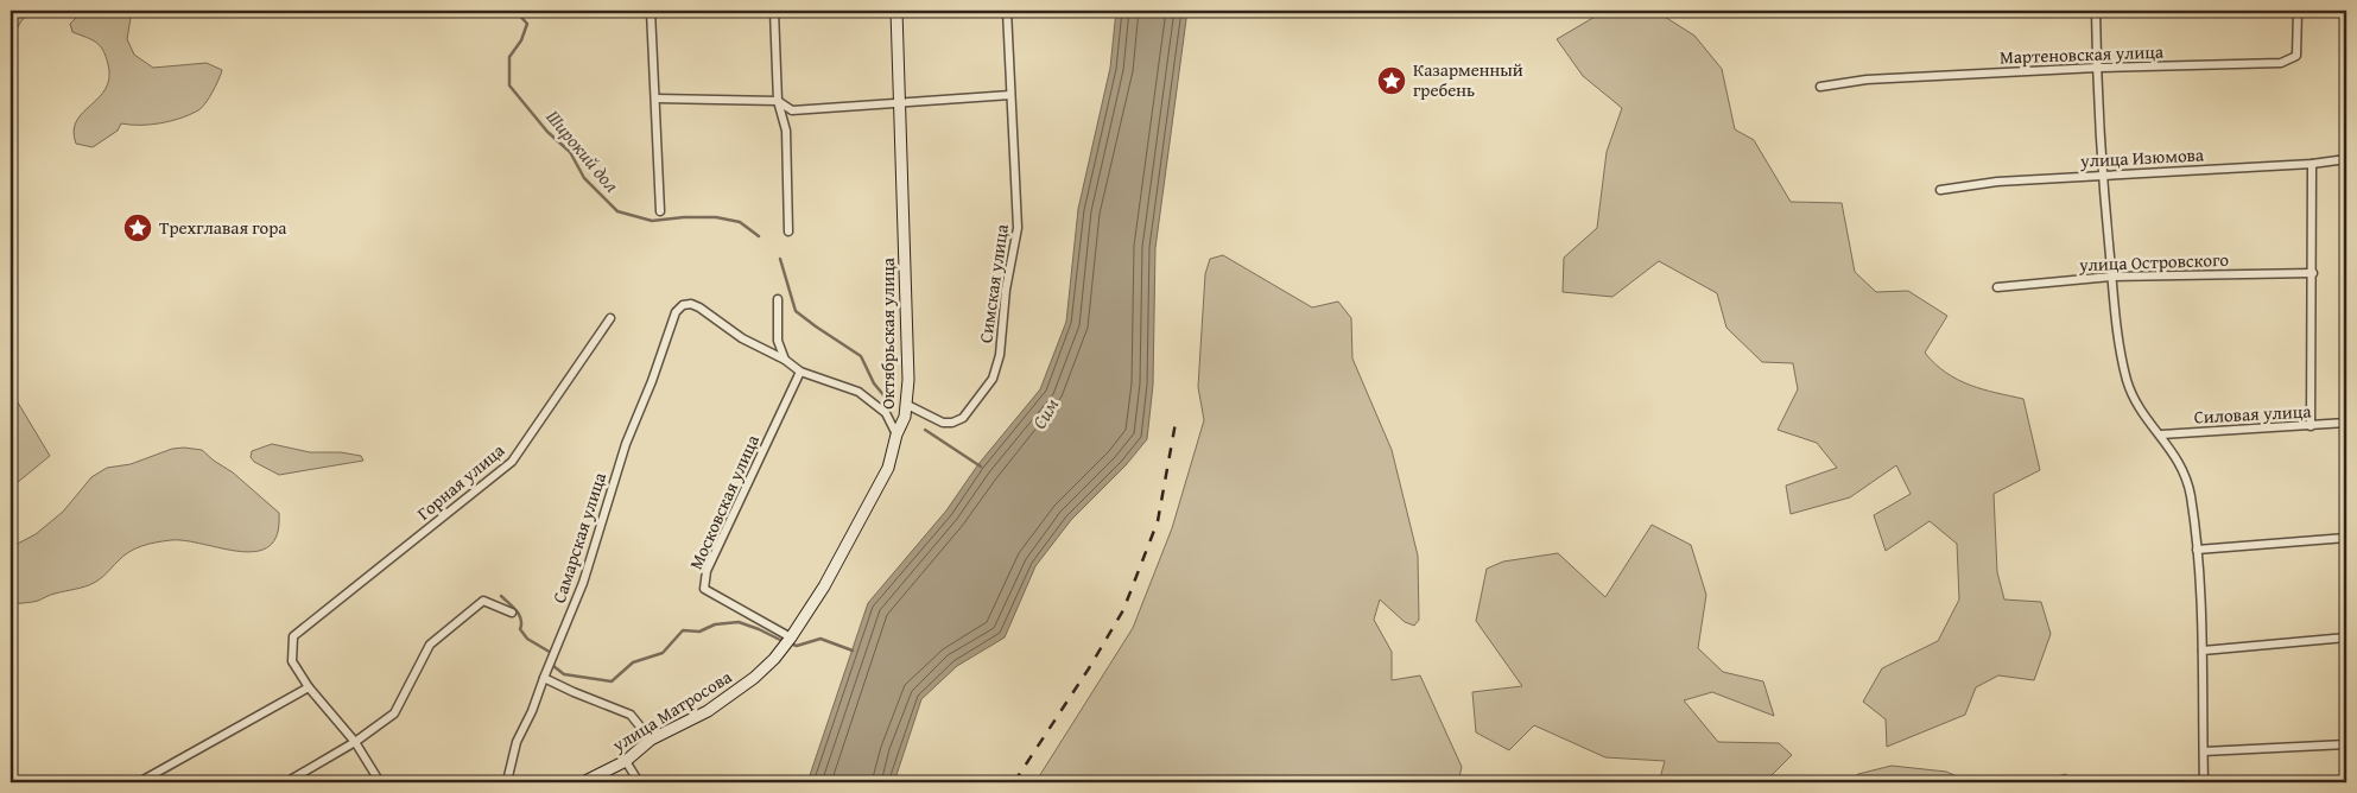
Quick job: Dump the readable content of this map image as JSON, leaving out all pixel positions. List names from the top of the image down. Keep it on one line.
{"streets":{"main road":["Октябрьская улица","улица Матросова"],"street":["Мартеновская улица","улица Изюмова","улица Островского","Симская улица","Силовая улица","Горная улица","Московская улица","Самарская улица"]},"crossings":[["Симская улица","Октябрьская улица"],["Октябрьская улица","Московская улица"],["Октябрьская улица","улица Матросова"]],"water":["Широкий дол","Сим"],"places":{"place":["Казарменный гребень","Трехглавая гора"]}}
